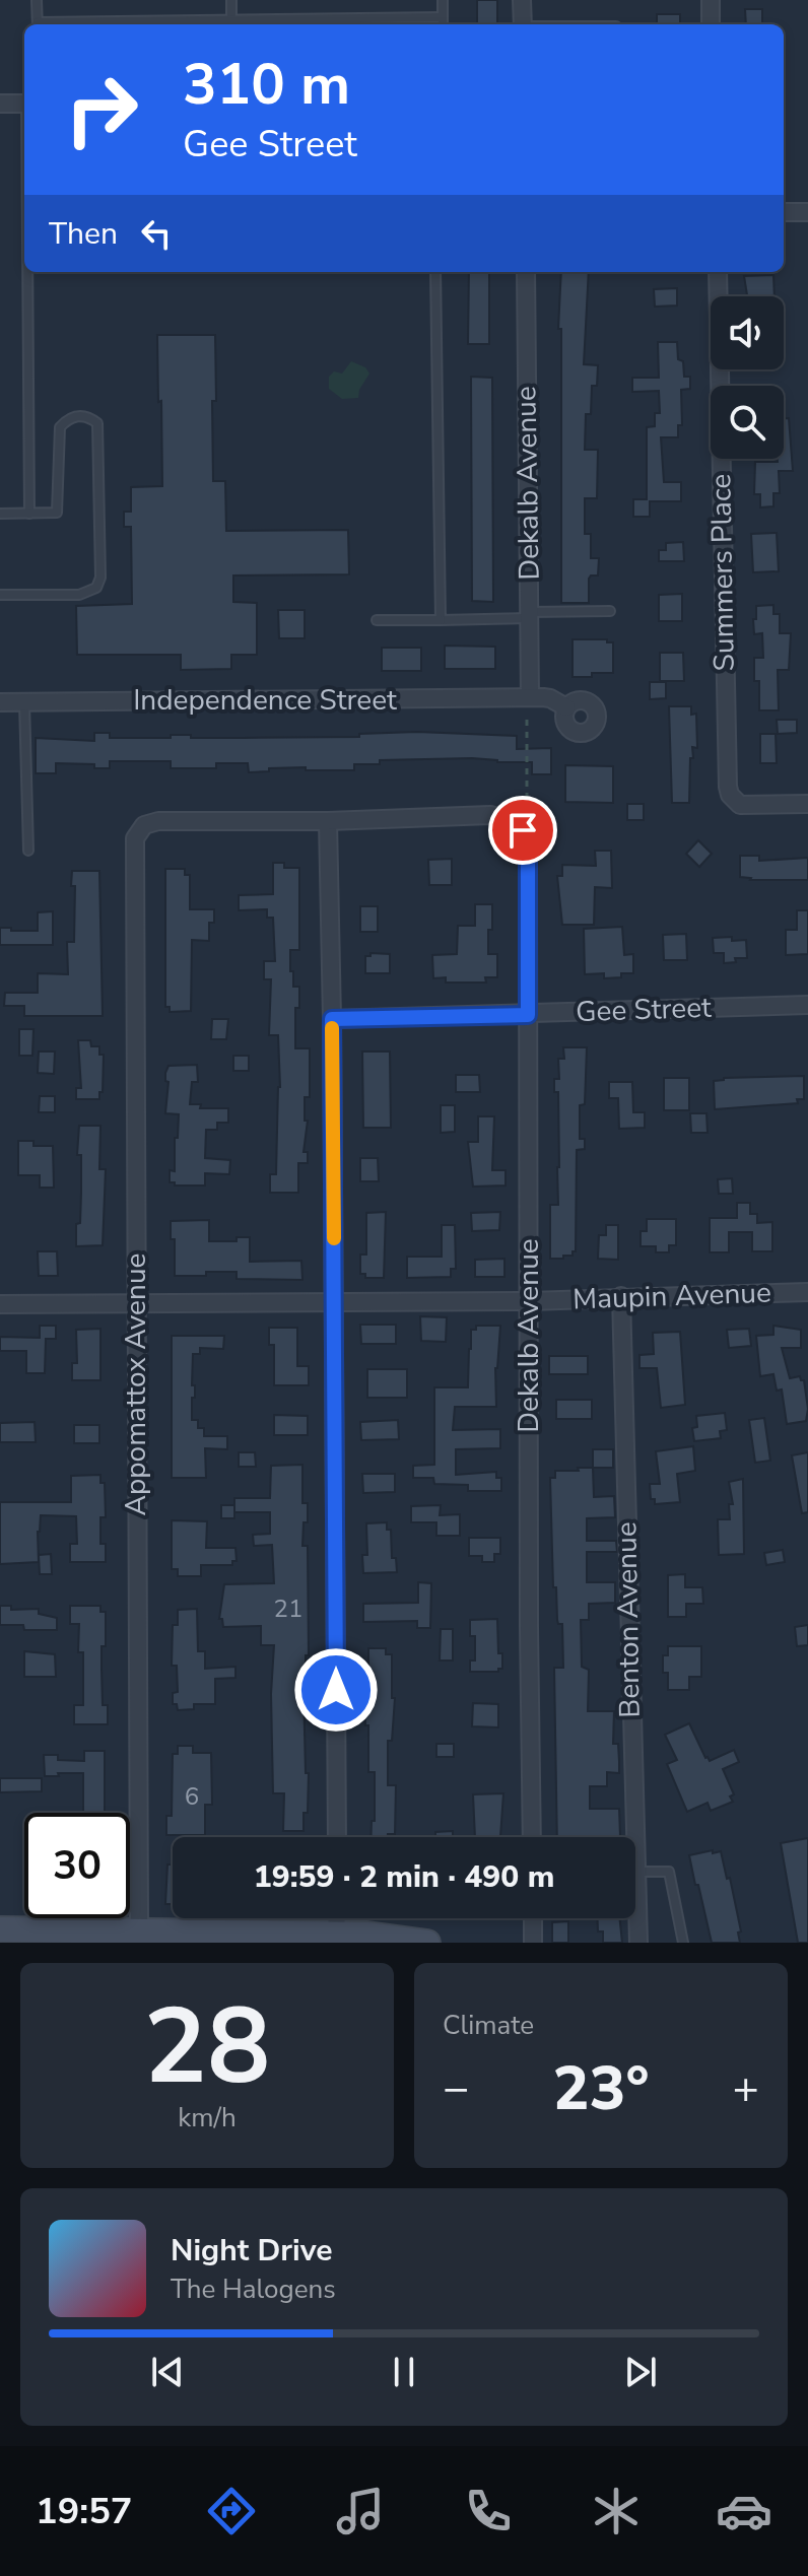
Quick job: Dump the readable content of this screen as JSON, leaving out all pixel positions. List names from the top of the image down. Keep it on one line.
{"streets":{"street":["Dekalb Avenue","Summers Place","Independence Street","Gee Street","Maupin Avenue","Appomattox Avenue","Benton Avenue"]},"crossings":[["Dekalb Avenue","Independence Street"],["Dekalb Avenue","Gee Street"],["Dekalb Avenue","Maupin Avenue"],["Maupin Avenue","Appomattox Avenue"],["Maupin Avenue","Benton Avenue"]],"house_numbers":["21","6"],"page":{"turn":["310 m","Gee Street"],"then":"Then","limit":"30","trip":"19:59 · 2 min · 490 m","tile":[["28","km/h"],"Climate"],"heat":["−","23°","+"],"song":["Night Drive","The Halogens"],"tabs":"19:57"}}
